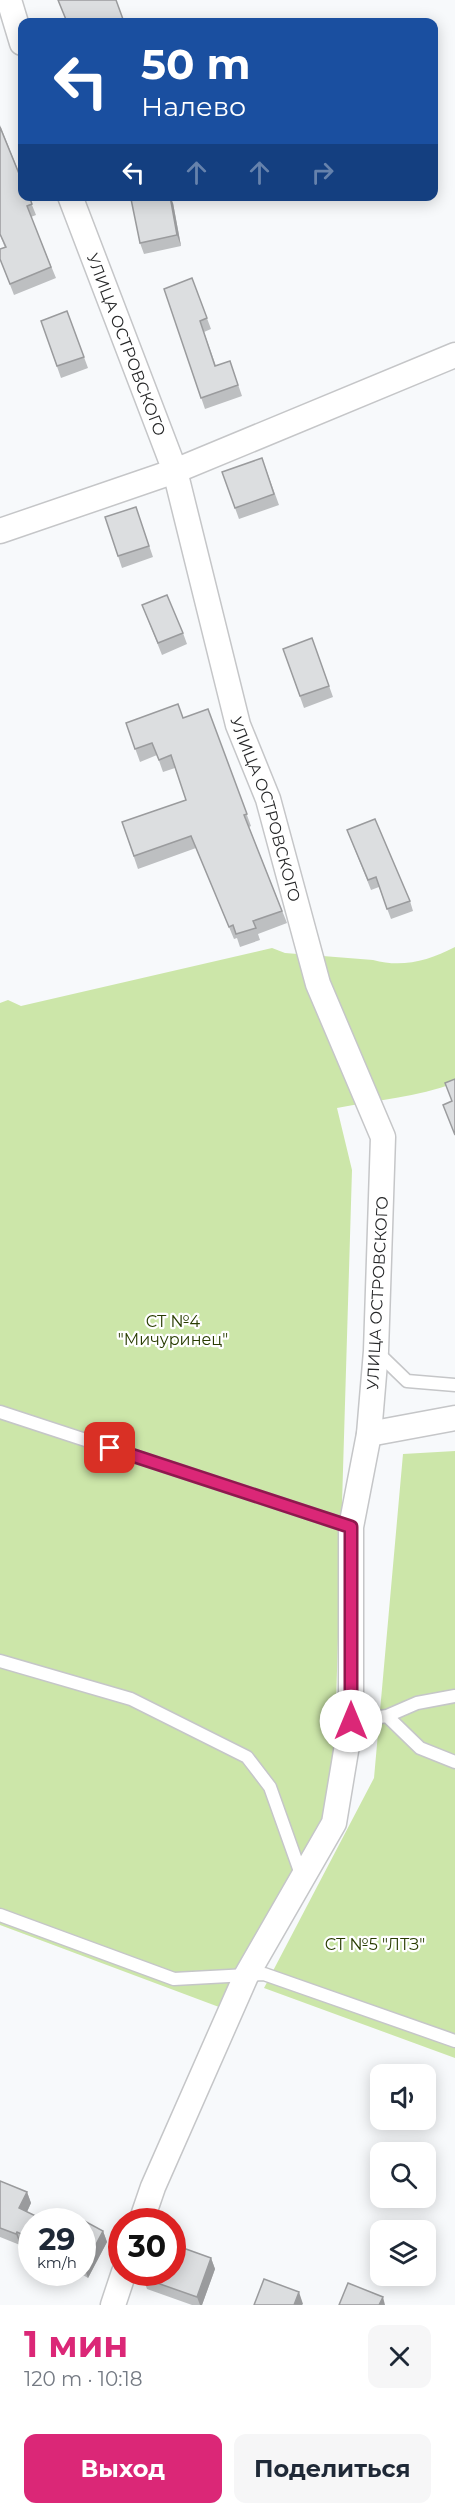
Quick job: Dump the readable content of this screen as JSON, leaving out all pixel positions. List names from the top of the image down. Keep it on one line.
{"streets":{"street":["УЛИЦА ОСТРОВСКОГО"]},"parks":["СТ №4 \"Мичуринец\"","СТ №5 \"ЛТЗ\""],"page":{"turn":["50 m","Налево"],"speed":"29 km/h","limit":"30","heading":["1 мин","120 m · 10:18"],"buttons":["Выход","Поделиться"]}}
